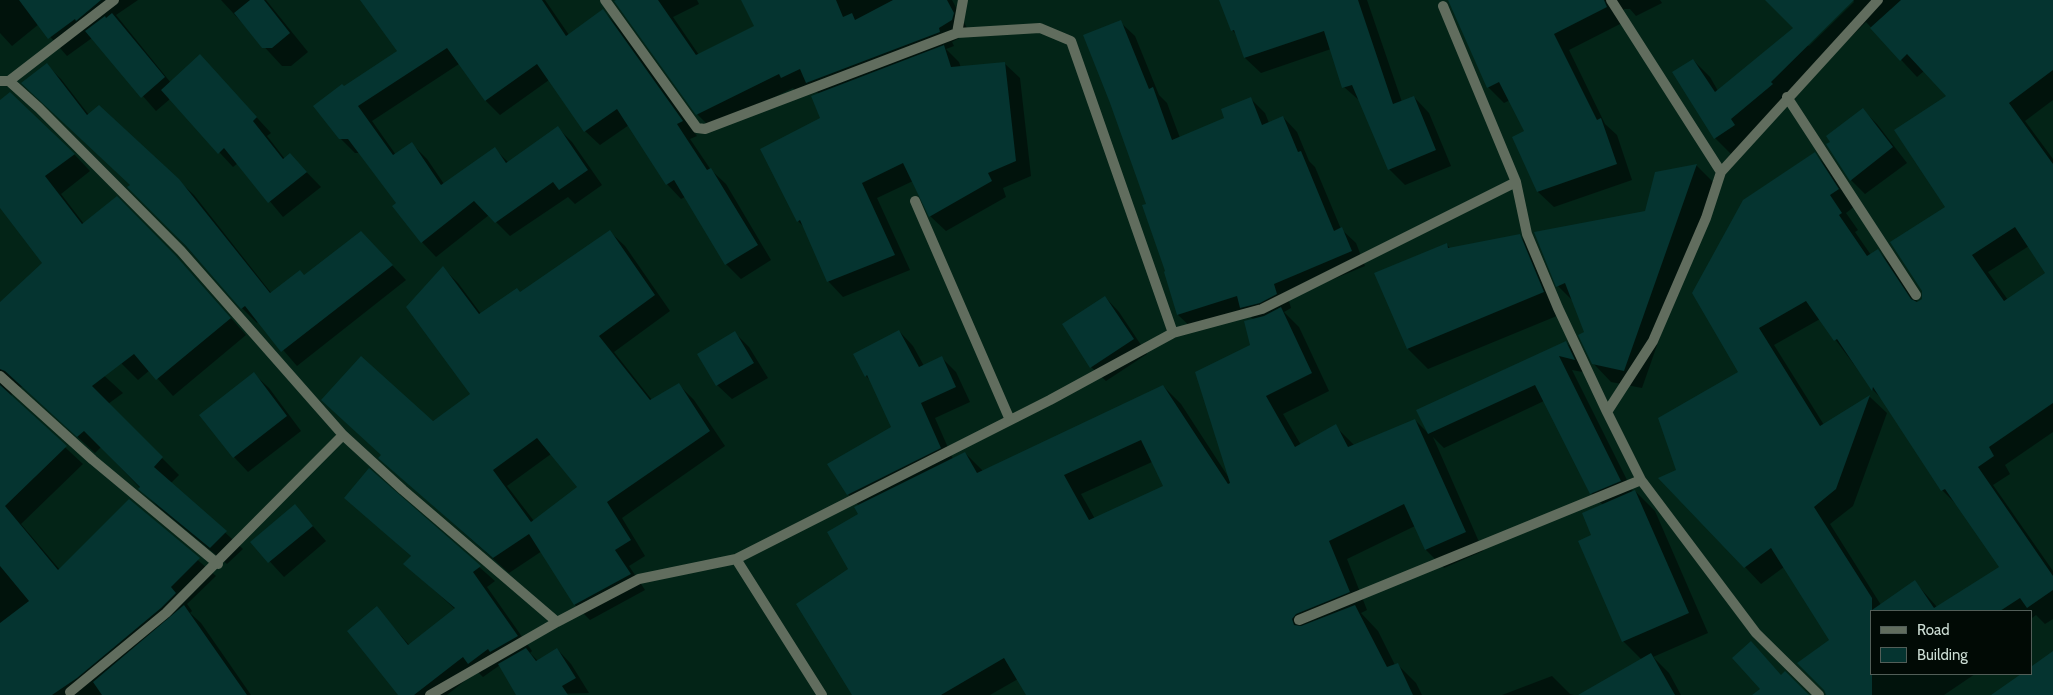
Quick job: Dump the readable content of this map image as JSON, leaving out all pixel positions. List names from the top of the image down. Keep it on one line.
{"legend":["Road","Building"]}
